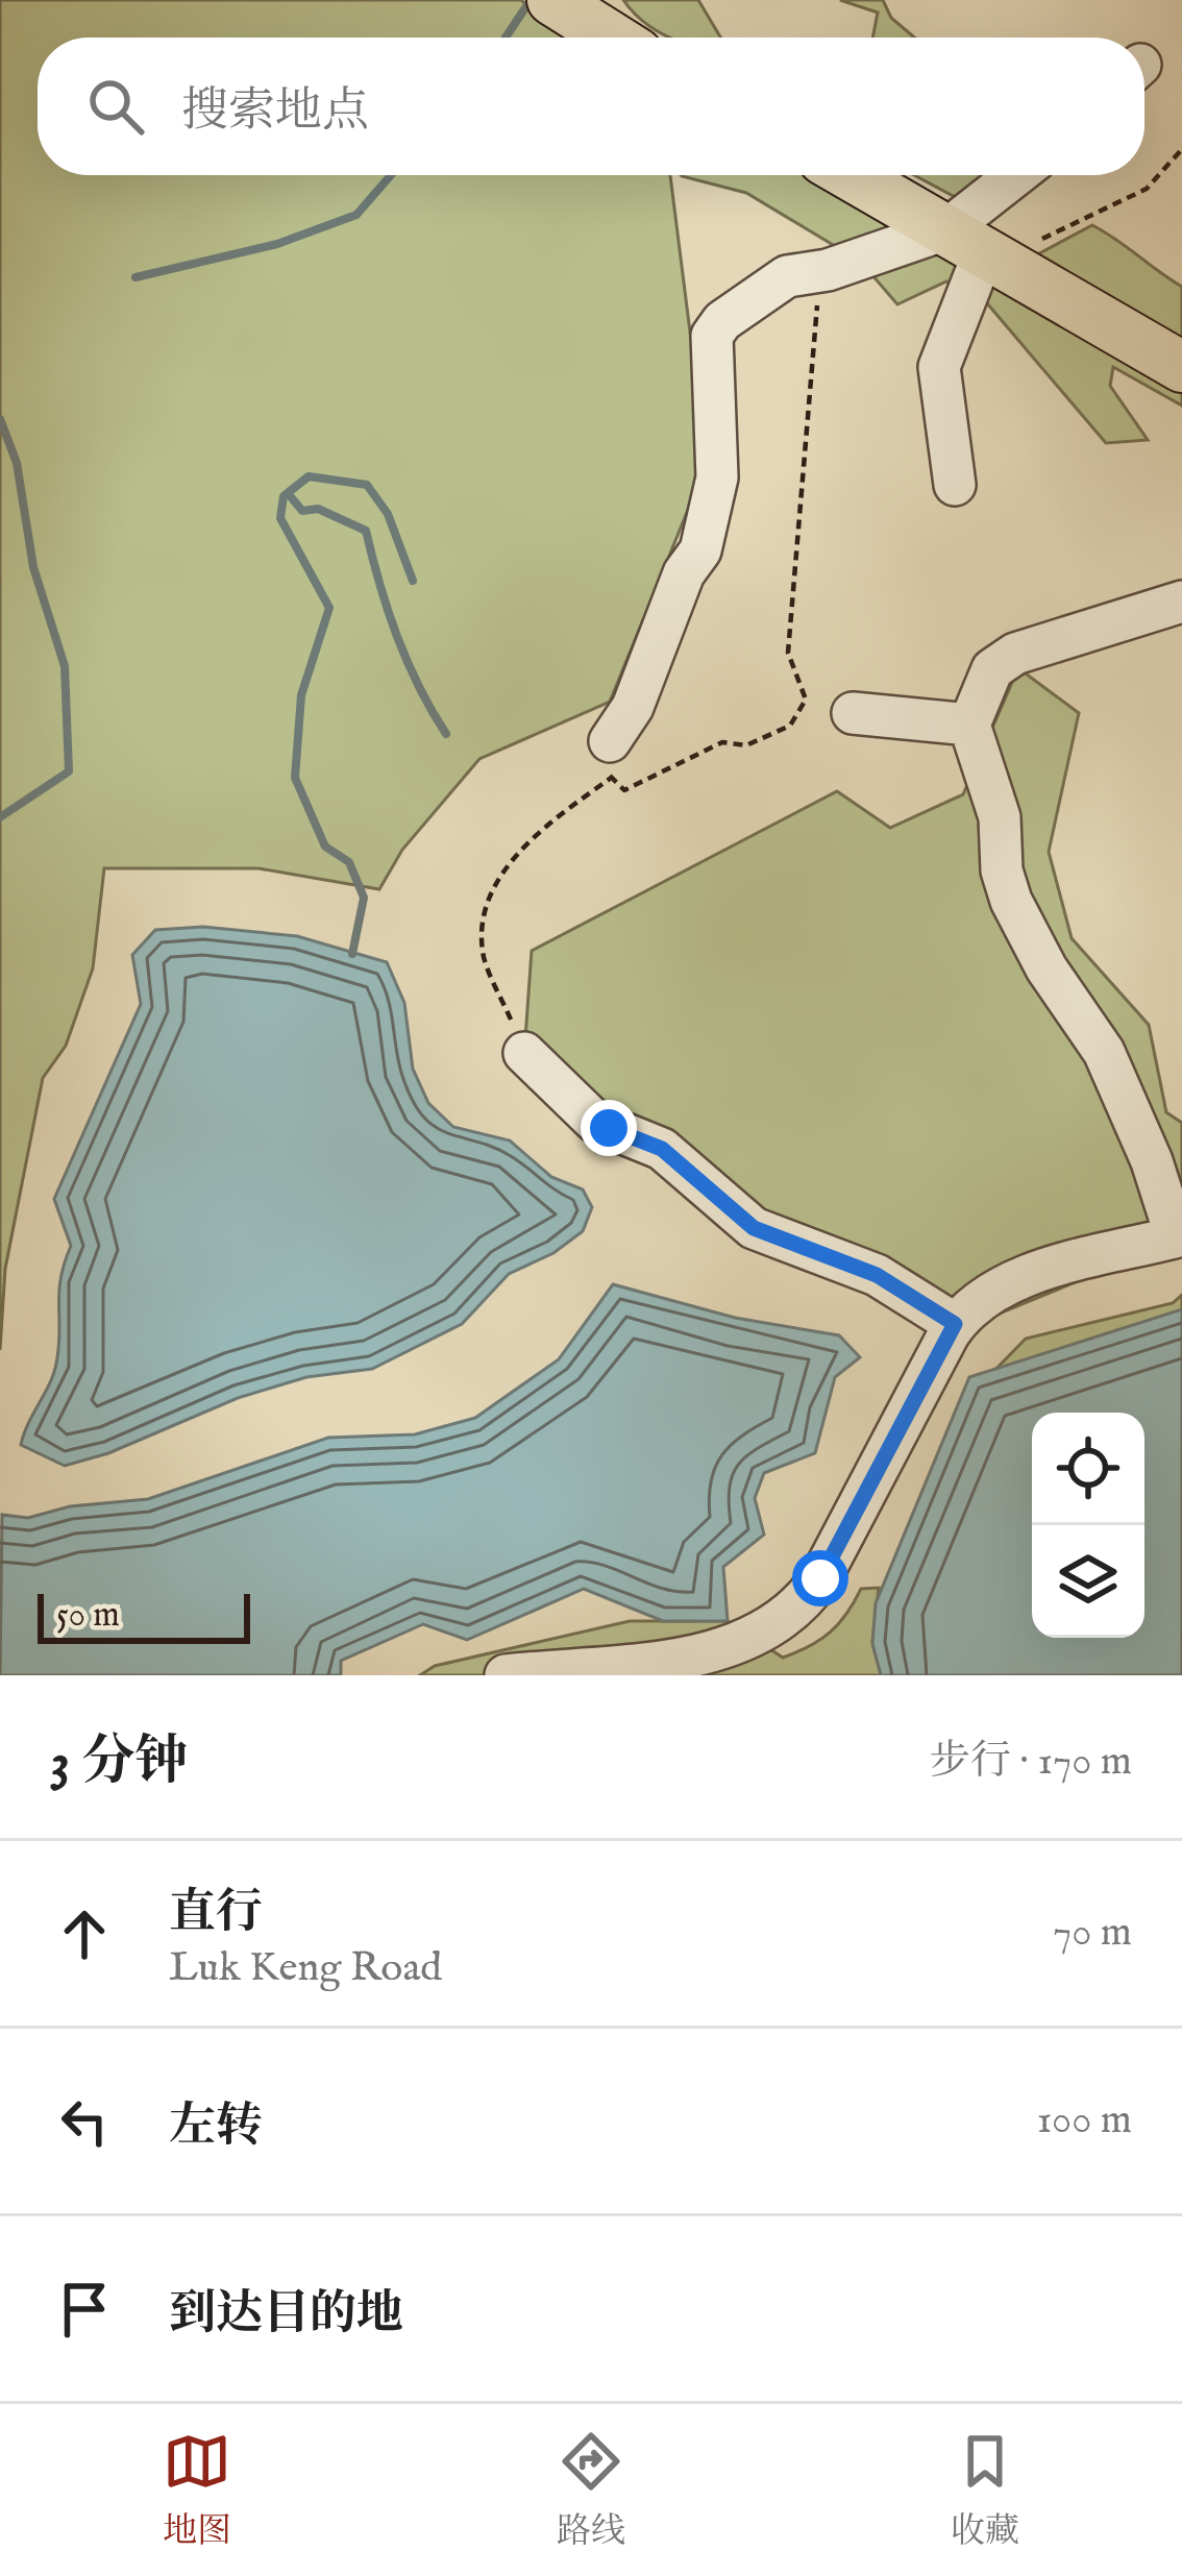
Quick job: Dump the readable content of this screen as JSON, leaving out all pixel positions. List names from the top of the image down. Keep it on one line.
{"scale_bar":"50 m","page":{"search":"搜索地点","scale":"50 m","heading":["3 分钟","步行 · 170 m"],"list":[["直行","Luk Keng Road","70 m"],["左转","100 m"],"到达目的地"],"nav":["地图","路线","收藏"]}}
